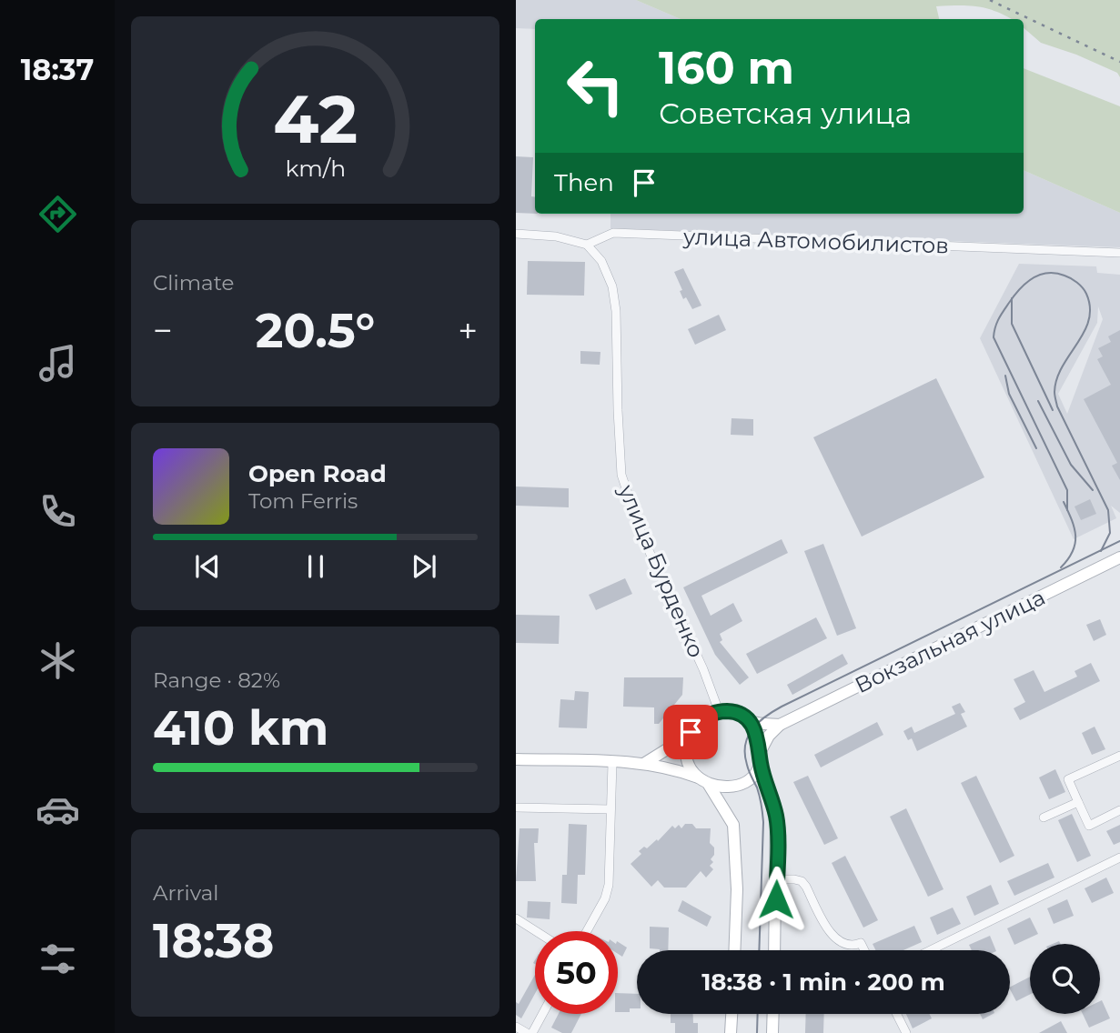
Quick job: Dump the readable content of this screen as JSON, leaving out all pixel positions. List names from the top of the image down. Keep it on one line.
{"streets":{"main road":["Вокзальная улица"],"street":["улица Автомобилистов","улица Бурденко"]},"crossings":[["улица Автомобилистов","улица Бурденко"],["улица Бурденко","Вокзальная улица"]],"page":{"tabs":"18:37","turn":["160 m","Советская улица"],"then":"Then","tile":["Climate",["Range · 82%","410 km"],["Arrival","18:38"]],"heat":["−","20.5°","+"],"song":["Open Road","Tom Ferris"],"limit":"50","trip":"18:38 · 1 min · 200 m","gauge":["42","km/h"]}}
